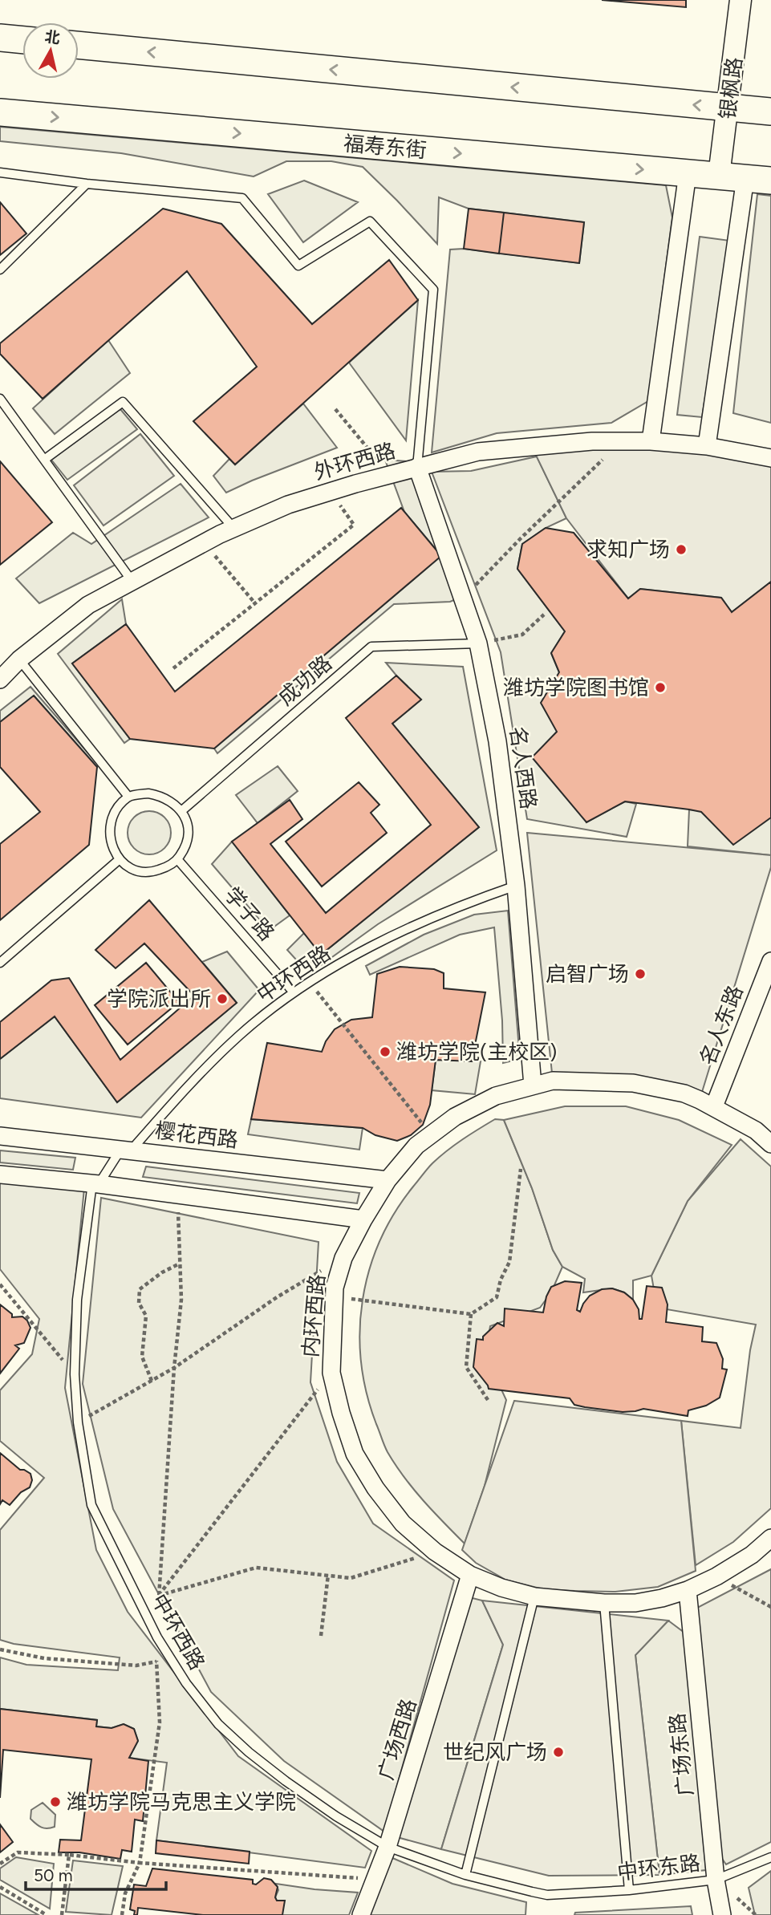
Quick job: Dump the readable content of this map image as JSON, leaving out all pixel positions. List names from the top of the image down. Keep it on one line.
{"streets":{"main road":["福寿东街"],"street":["银枫路","外环西路","名人西路","名人东路","樱花西路","内环西路","广场西路","广场东路"],"lane":["成功路","学子路","中环西路","中环东路"]},"crossings":[["银枫路","福寿东街"],["外环西路","名人西路"],["成功路","名人西路"],["成功路","学子路"],["名人西路","中环西路"],["名人西路","内环西路"],["学子路","中环西路"],["中环西路","樱花西路"],["中环西路","广场西路"],["中环西路","中环东路"],["名人东路","内环西路"],["樱花西路","内环西路"],["内环西路","广场西路"],["内环西路","广场东路"],["广场东路","中环东路"]],"places":["求知广场","潍坊学院图书馆","启智广场","学院派出所","潍坊学院(主校区)","世纪风广场","潍坊学院马克思主义学院"],"scale_bar":"50 m","north":"top"}
